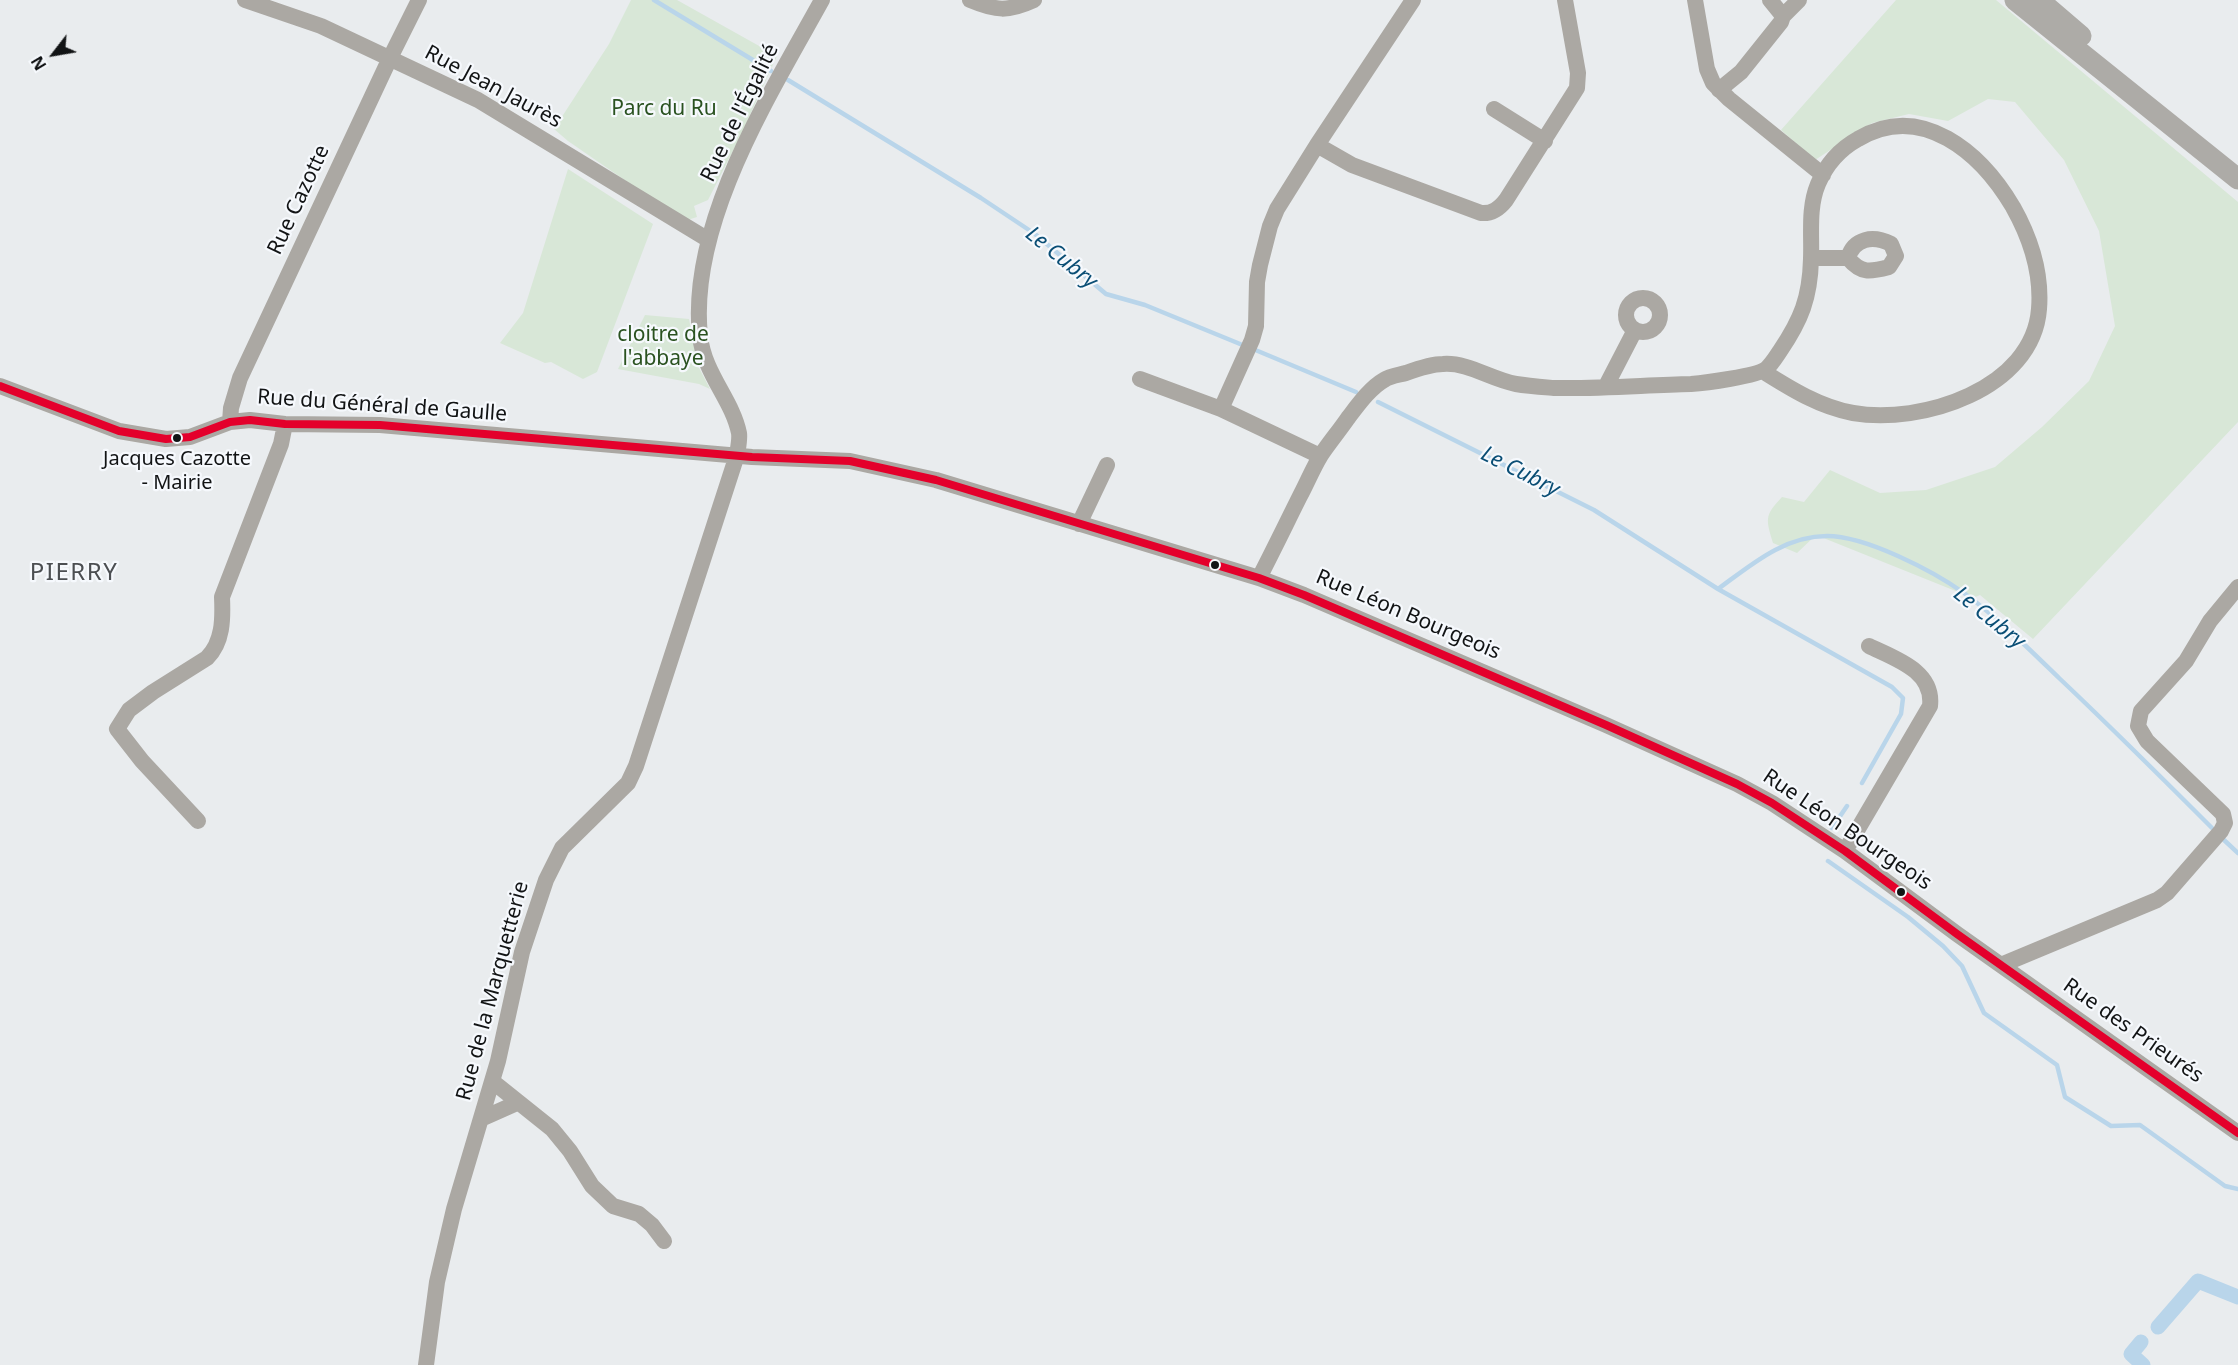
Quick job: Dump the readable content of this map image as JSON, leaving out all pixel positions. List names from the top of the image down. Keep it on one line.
{"streets":{"street":["Rue Jean Jaurès","Rue de l'Égalité","Rue Cazotte","Rue du Général de Gaulle","Rue Léon Bourgeois","Rue de la Marquetterie","Rue des Prieurés"]},"crossings":[["Rue Jean Jaurès","Rue de l'Égalité"],["Rue Jean Jaurès","Rue Cazotte"],["Rue de l'Égalité","Rue du Général de Gaulle"],["Rue de l'Égalité","Rue Léon Bourgeois"],["Rue de l'Égalité","Rue de la Marquetterie"],["Rue Cazotte","Rue du Général de Gaulle"],["Rue du Général de Gaulle","Rue Léon Bourgeois"],["Rue du Général de Gaulle","Rue de la Marquetterie"],["Rue Léon Bourgeois","Rue de la Marquetterie"],["Rue Léon Bourgeois","Rue des Prieurés"]],"districts":["PIERRY"],"water":["Le Cubry"],"parks":["Parc du Ru","cloitre de l'abbaye"],"places":["Jacques Cazotte - Mairie"],"north":"bottom left"}
